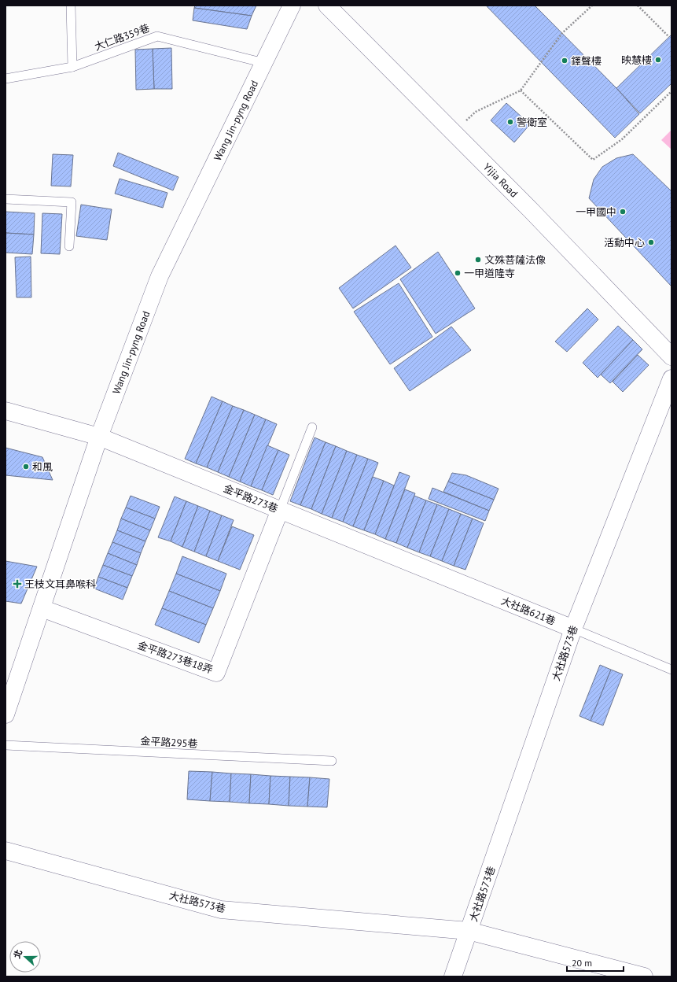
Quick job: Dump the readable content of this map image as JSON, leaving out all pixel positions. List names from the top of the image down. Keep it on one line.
{"streets":{"street":["Wang Jin-pyng Road","Yijia Road","金平路273巷","大社路621巷","大社路573巷","金平路273巷18弄"],"lane":["大仁路359巷","金平路295巷"]},"crossings":[["大仁路359巷","Wang Jin-pyng Road"],["Wang Jin-pyng Road","金平路273巷"],["Wang Jin-pyng Road","金平路273巷18弄"],["金平路273巷","大社路621巷"],["金平路273巷","金平路273巷18弄"],["大社路621巷","大社路573巷"]],"places":{"other":["映慧樓","鐸聲樓","警衛室","一甲國中","活動中心","文殊菩薩法像","一甲道隆寺","和風"],"health":["王枝文耳鼻喉科"]},"scale_bar":"20 m","north":"left"}
